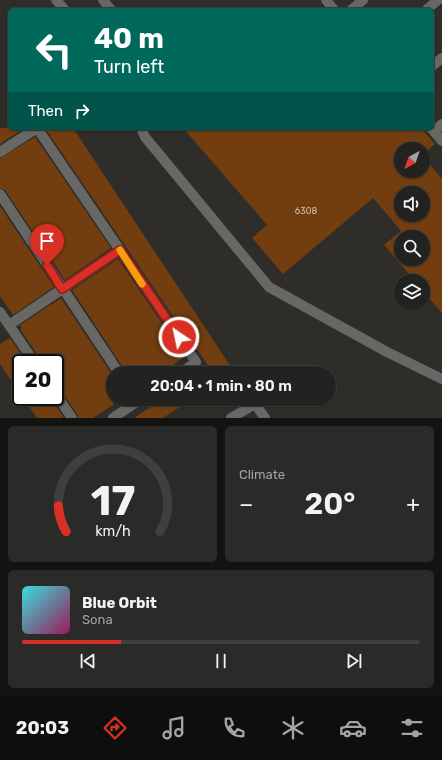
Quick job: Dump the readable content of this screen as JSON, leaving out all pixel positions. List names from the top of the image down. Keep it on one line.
{"house_numbers":["6308"],"north":"bottom left","page":{"turn":["40 m","Turn left"],"then":"Then","limit":"20","trip":"20:04 · 1 min · 80 m","tile":"Climate","heat":["−","20°","+"],"song":["Blue Orbit","Sona"],"tabs":"20:03","gauge":["17","km/h"]}}
